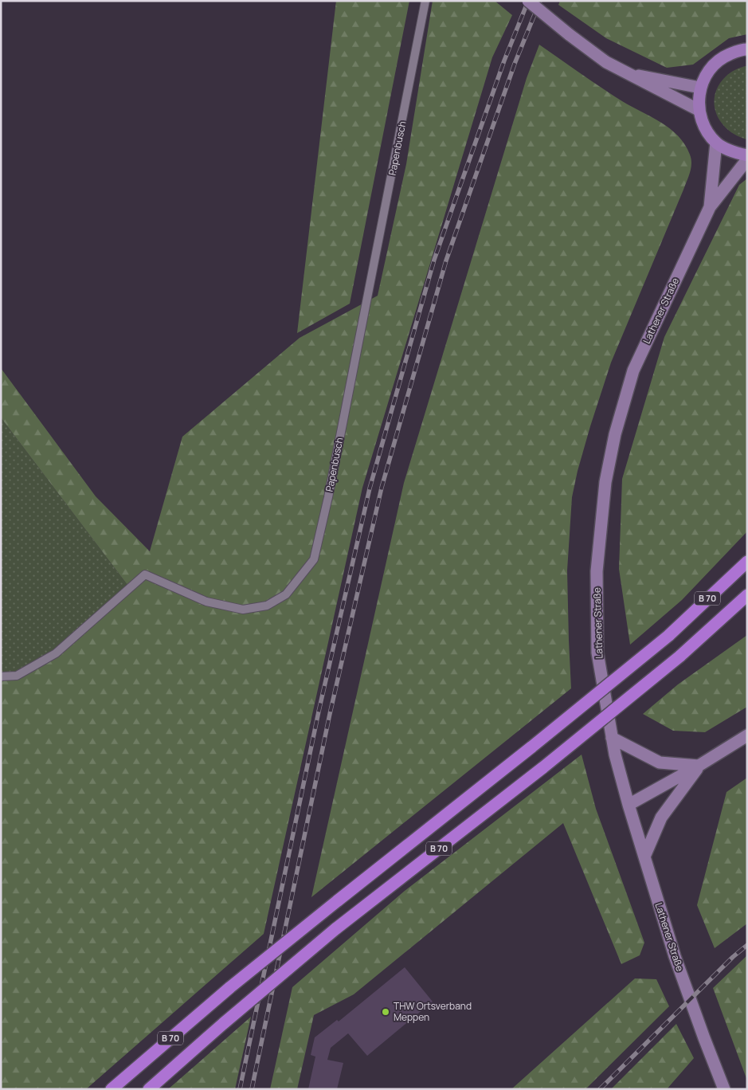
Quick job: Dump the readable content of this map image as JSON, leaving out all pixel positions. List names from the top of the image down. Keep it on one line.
{"streets":{"highway":["B 70"],"street":["Lathener Straße"],"lane":["Papenbusch"]},"places":["THW Ortsverband Meppen"]}
